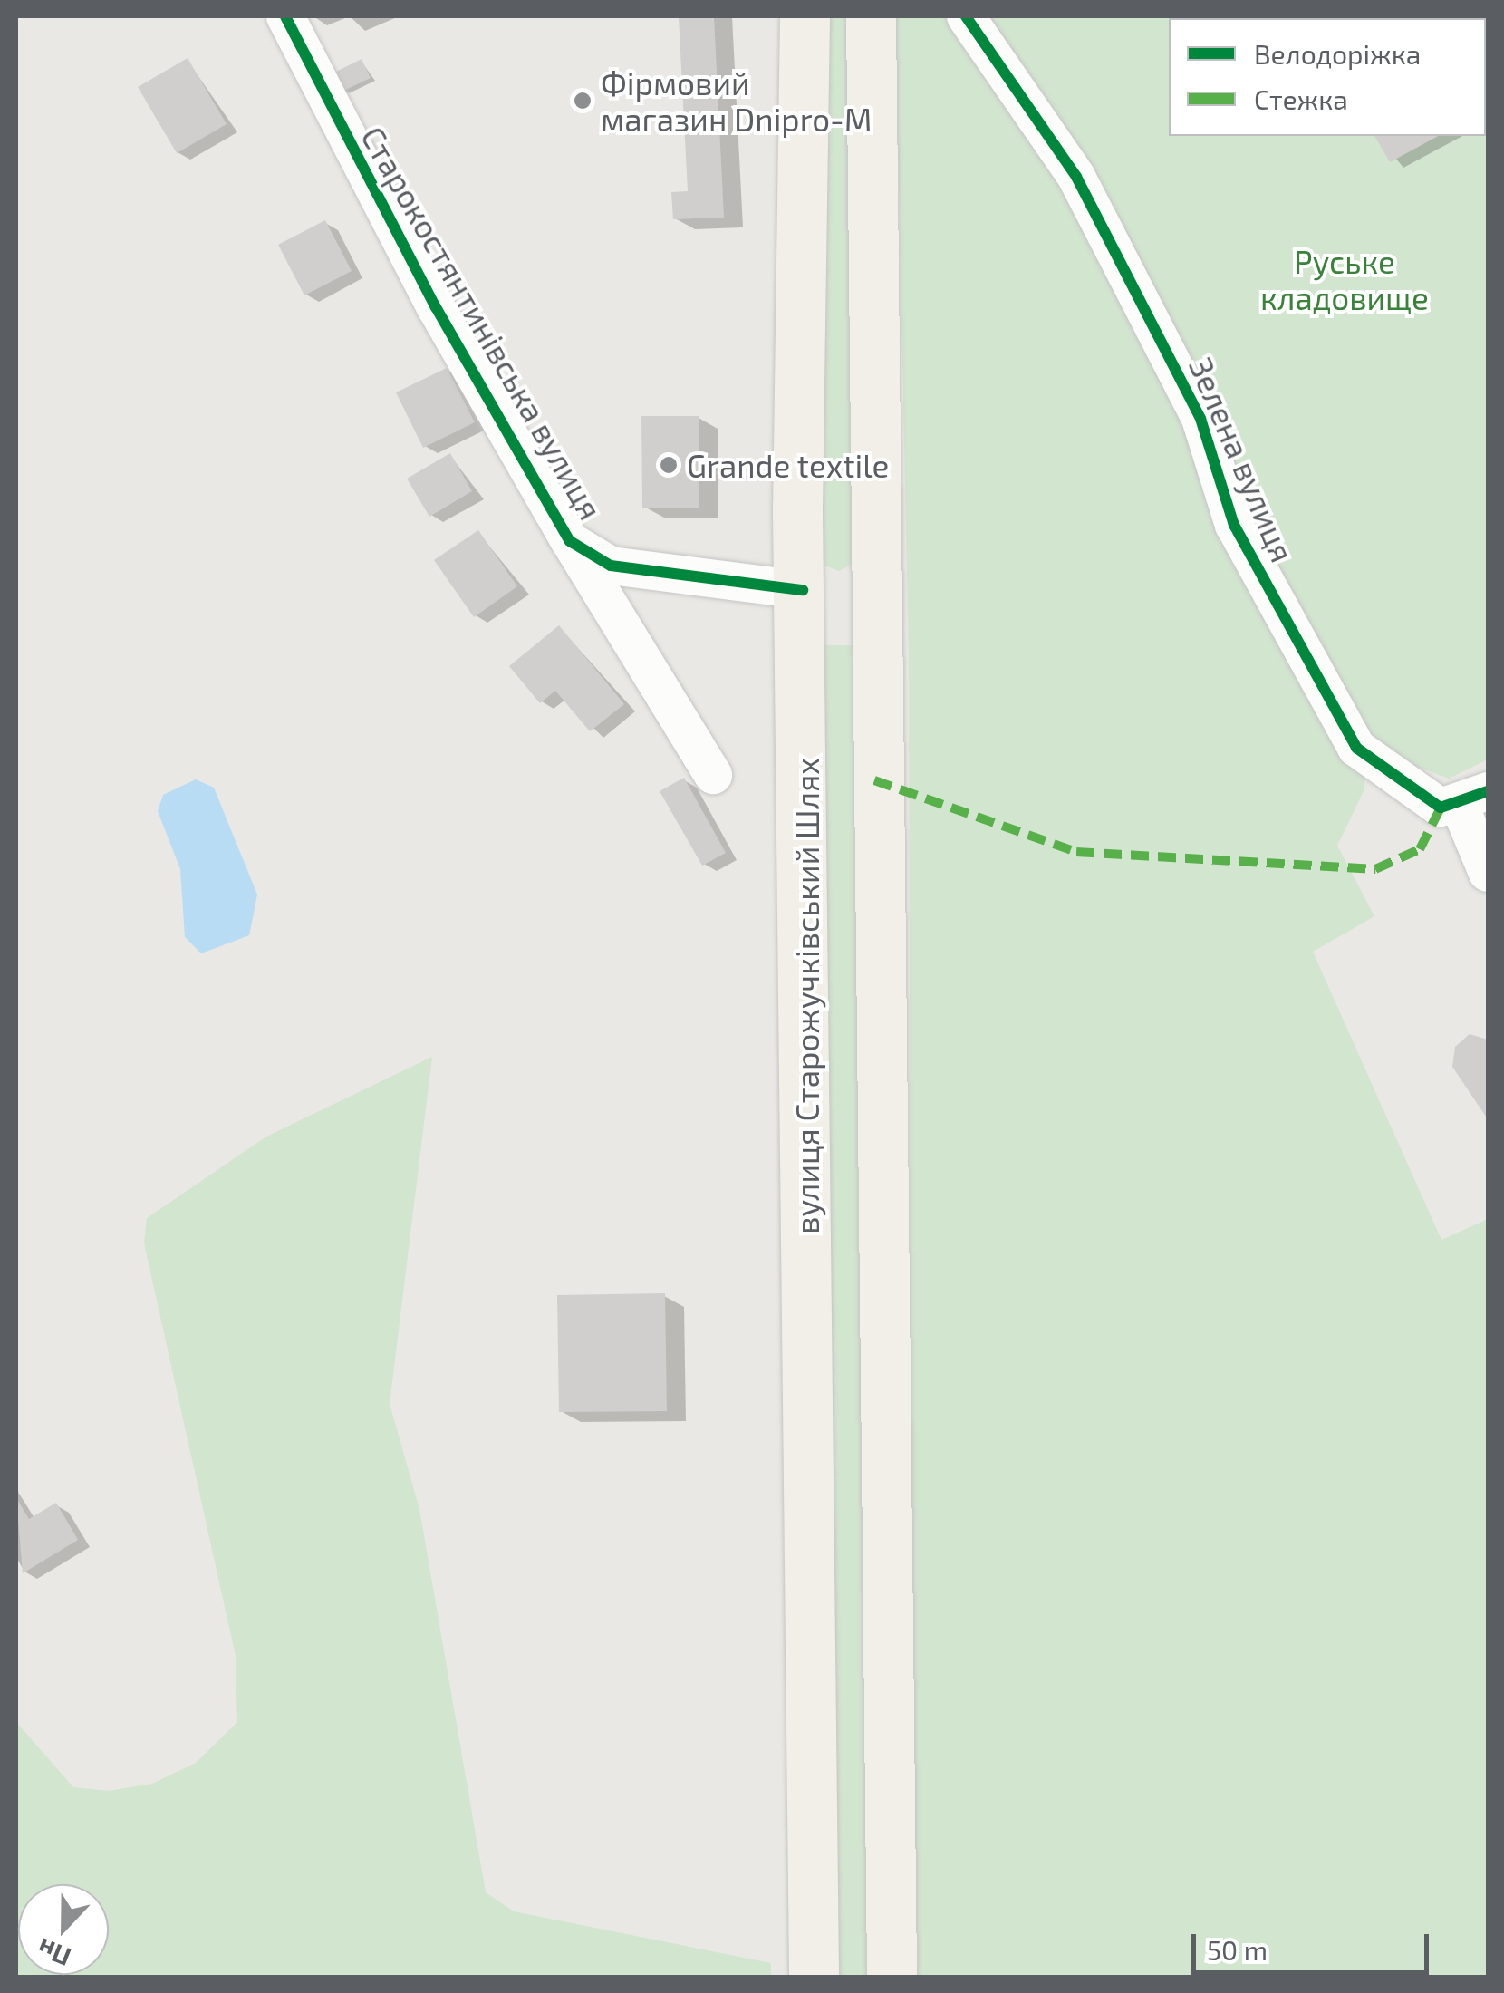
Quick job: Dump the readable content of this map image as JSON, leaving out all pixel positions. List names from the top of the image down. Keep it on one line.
{"streets":{"main road":["вулиця Старожучківський Шлях"],"street":["Старокостянтинівська вулиця","Зелена вулиця"]},"crossings":[["Старокостянтинівська вулиця","вулиця Старожучківський Шлях"]],"parks":["Руське кладовище"],"places":["Фірмовий магазин Dnipro-M","Grande textile"],"legend":["Велодоріжка","Стежка"],"scale_bar":"50 m","north":"bottom"}
